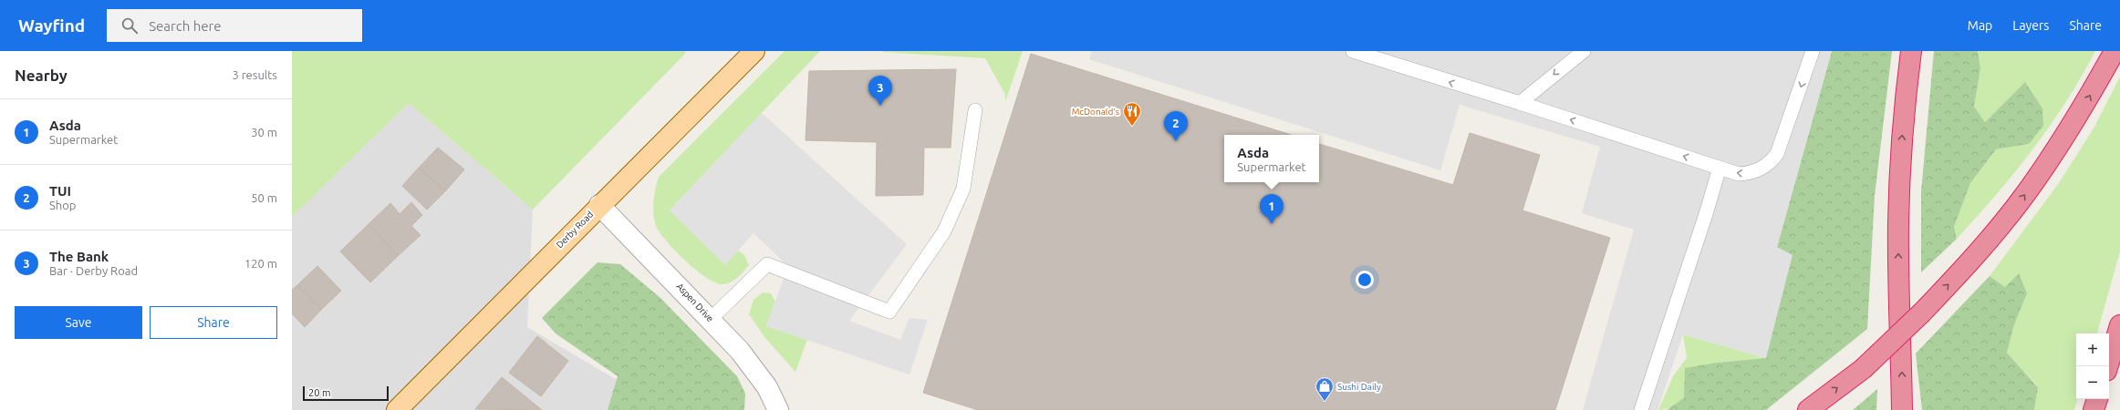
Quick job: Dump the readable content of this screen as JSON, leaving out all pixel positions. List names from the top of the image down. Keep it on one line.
{"streets":{"main road":["Derby Road"],"street":["Aspen Drive"]},"crossings":[["Derby Road","Aspen Drive"]],"places":{"restaurant":["McDonald's"],"shop":["Sushi Daily"]},"scale_bar":"20 m","page":{"header":"Wayfind","search":"Search here","nav":["Map","Layers","Share"],"heading":["Nearby","3 results"],"pins":["3","2","1"],"list":[{"mark":"1","name":"Asda","note":"Supermarket","value":"30 m"},{"mark":"2","name":"TUI","note":"Shop","value":"50 m"},{"mark":"3","name":"The Bank","note":"Bar · Derby Road","value":"120 m"}],"popup":["Asda","Supermarket"],"buttons":["Save","Share"],"map_buttons":["+","−"],"scale":"20 m"}}
